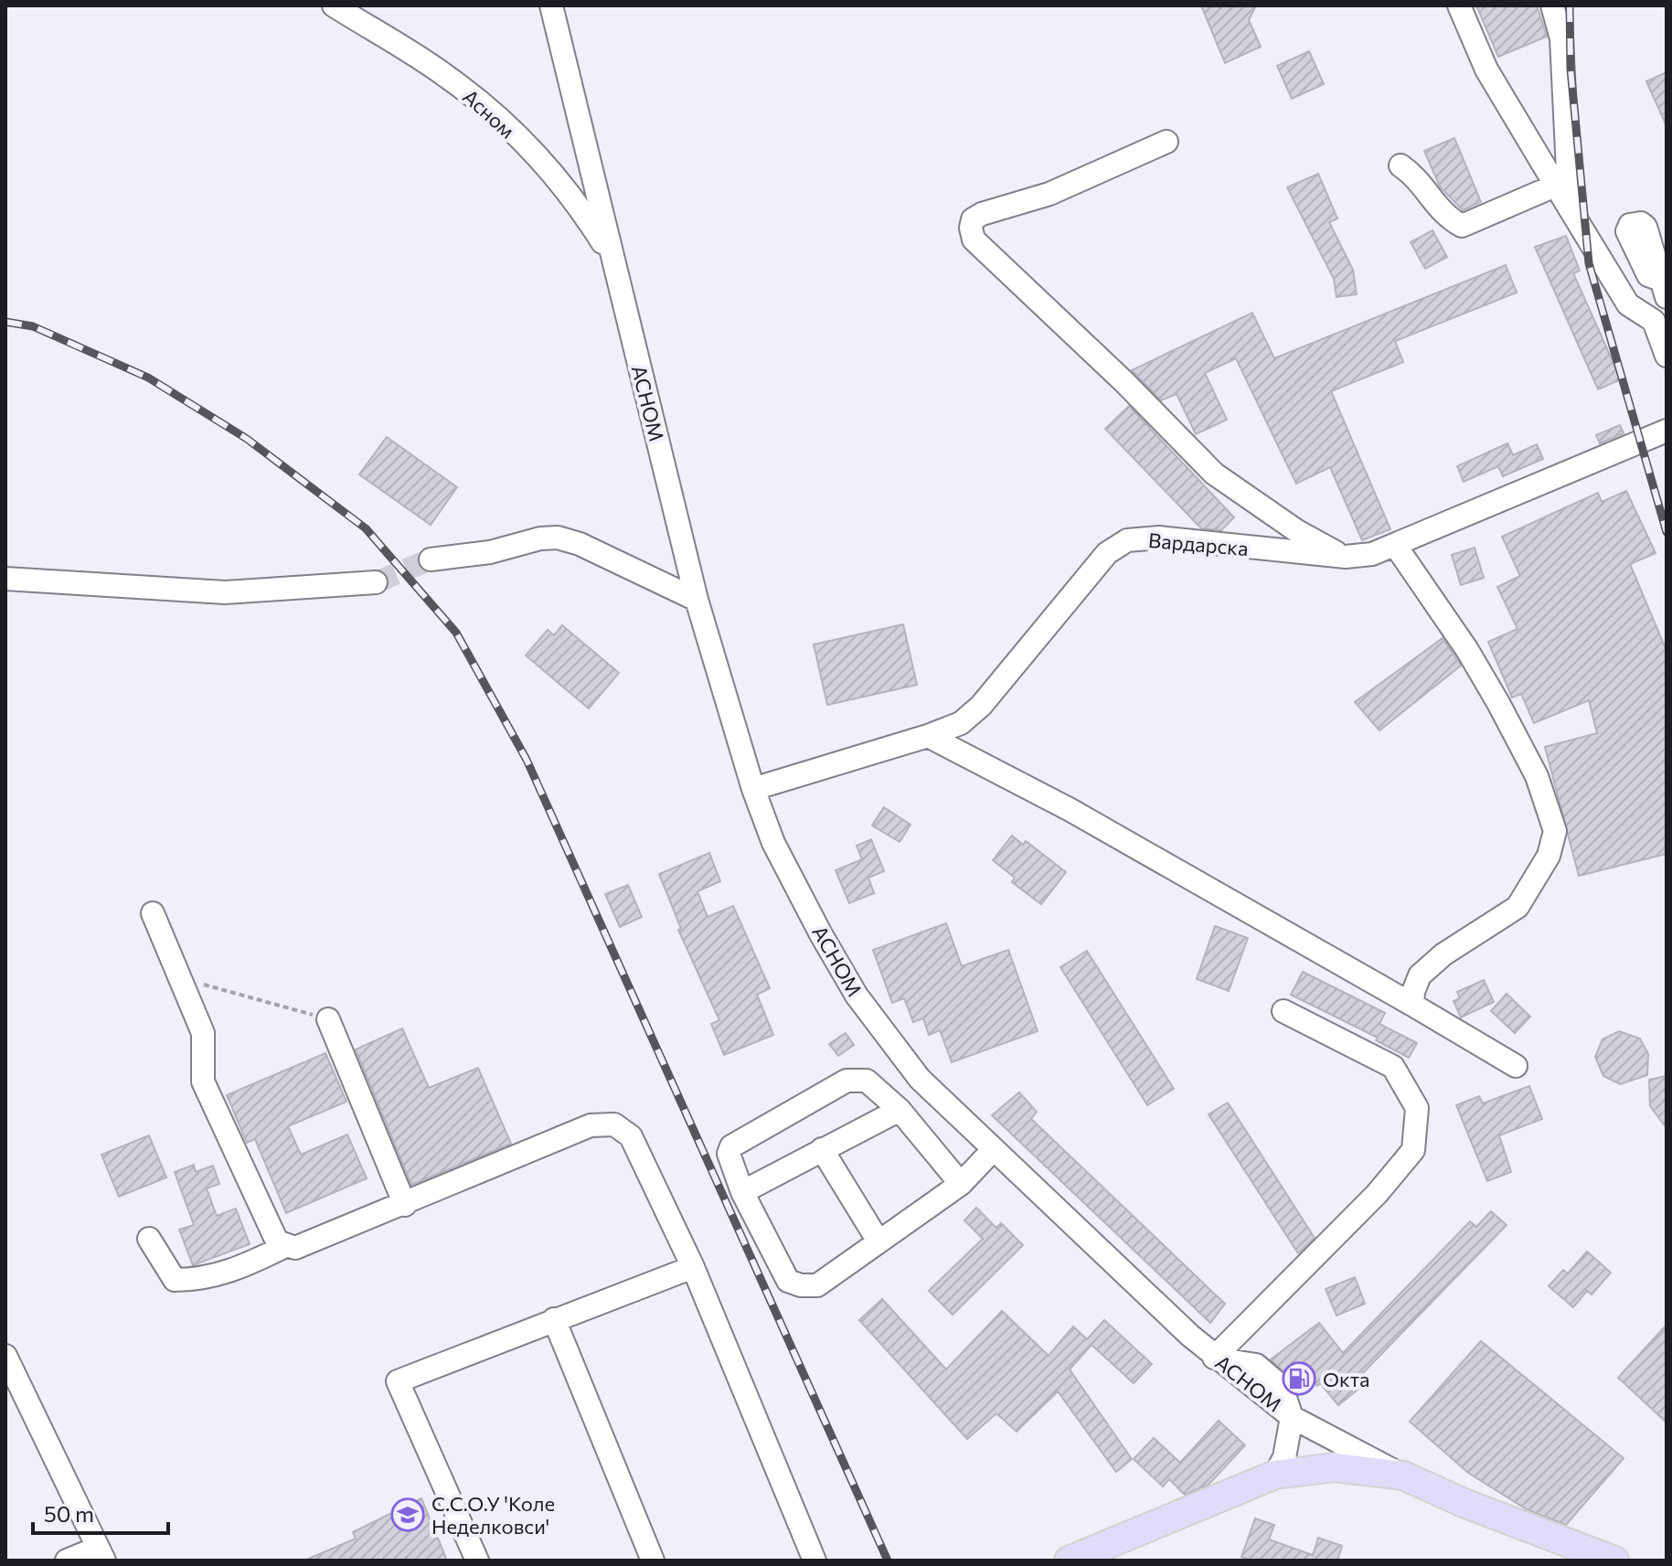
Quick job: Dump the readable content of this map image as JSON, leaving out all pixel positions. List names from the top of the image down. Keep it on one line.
{"streets":{"main road":["АСНОМ"],"street":["Асном","Вардарска"]},"crossings":[["Асном","АСНОМ"],["АСНОМ","Вардарска"]],"places":{"fuel station":["Окта"],"school or university":["С.С.О.У 'Коле Неделковси'"]},"scale_bar":"50 m"}
